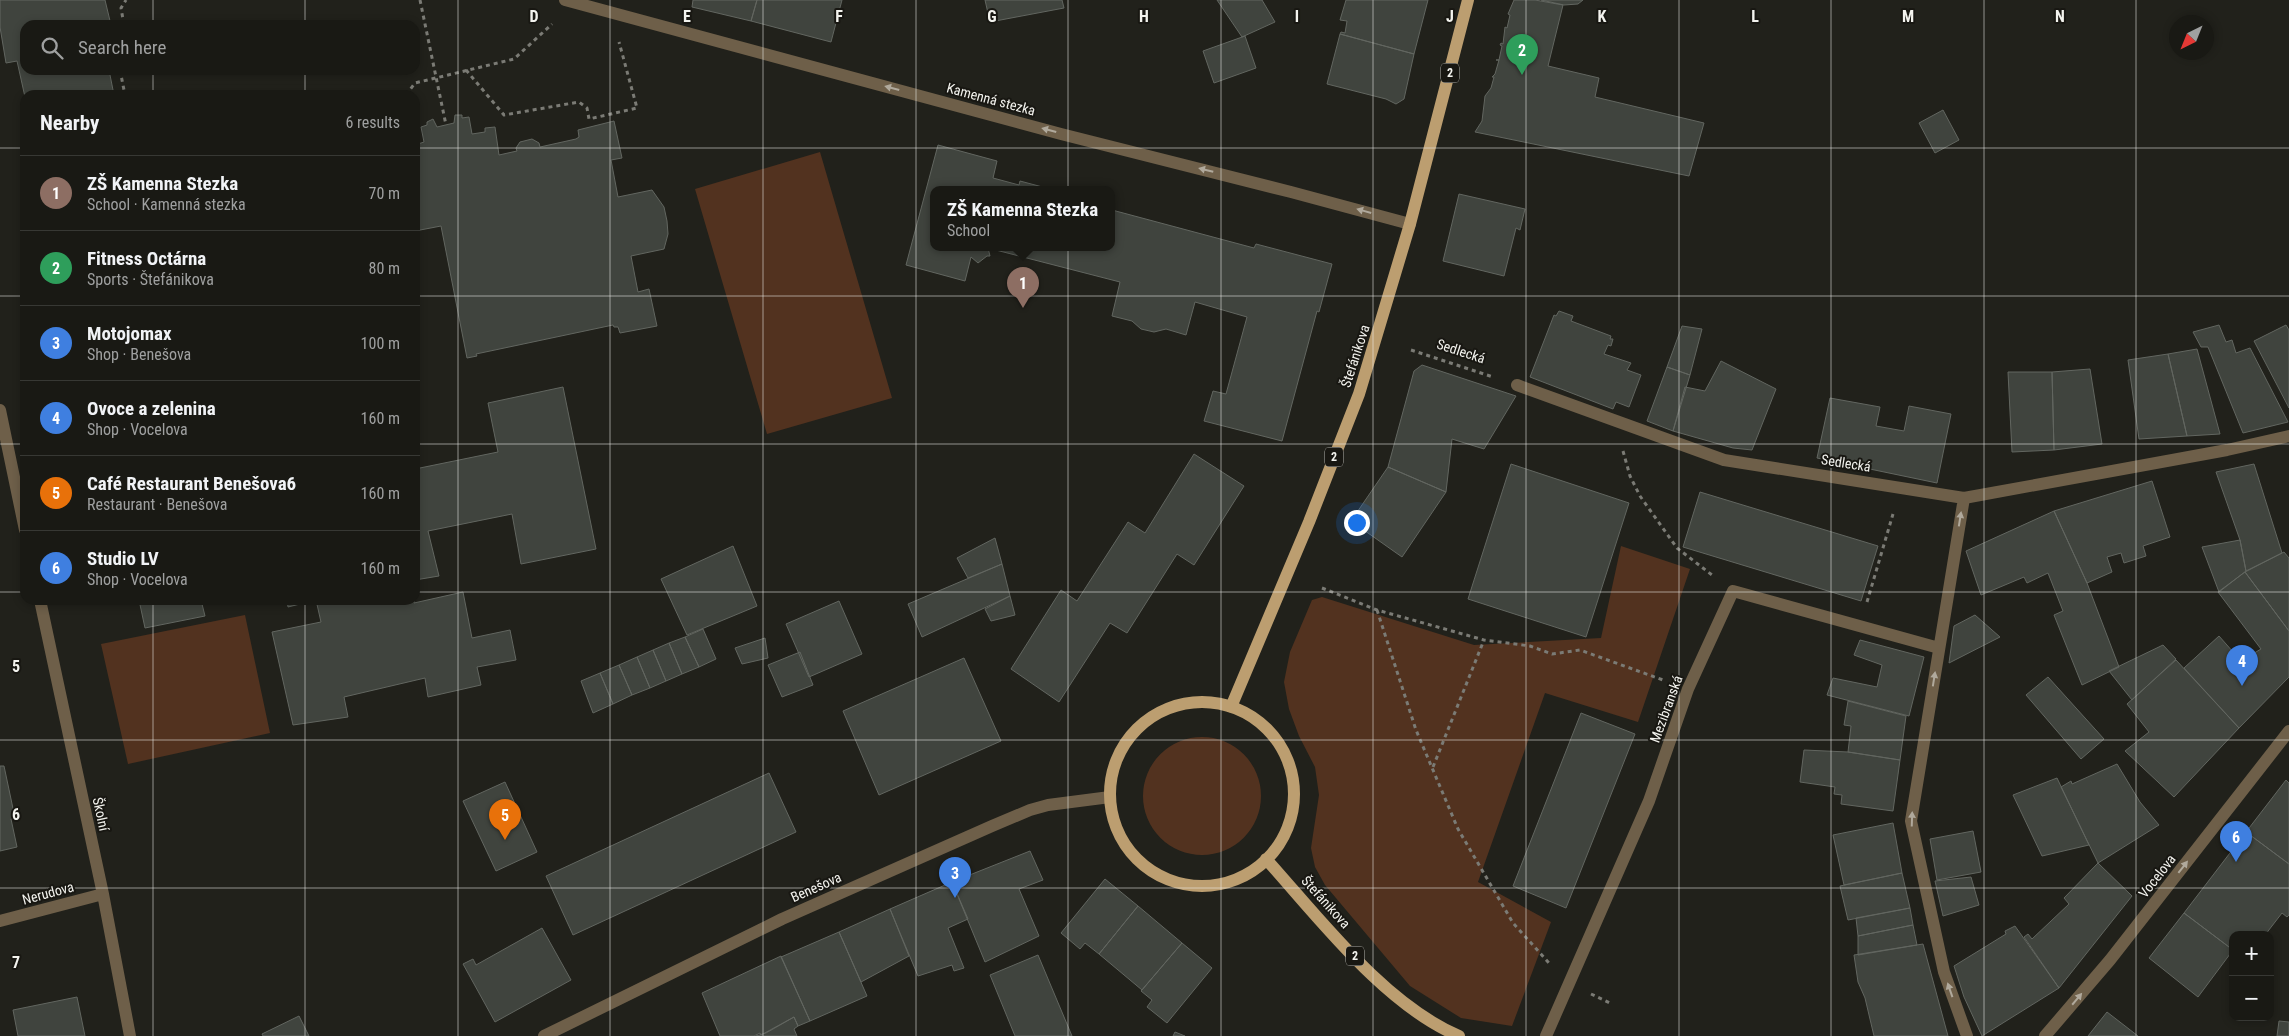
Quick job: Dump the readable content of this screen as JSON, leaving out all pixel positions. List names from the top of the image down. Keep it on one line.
{"streets":{"main road":["2","Štefánikova"],"street":["Kamenná stezka","Sedlecká","Mezibranská","Školní","Vocelova","Benešova","Nerudova"]},"crossings":[["Kamenná stezka","Štefánikova"],["Školní","Nerudova"]],"one_way":["Kamenná stezka","Vocelova"],"north":"bottom left","page":{"search":"Search here","pins":["2","1","4","5","6","3"],"heading":["Nearby","6 results"],"list":[{"mark":"1","name":"ZŠ Kamenna Stezka","note":"School · Kamenná stezka","value":"70 m"},{"mark":"2","name":"Fitness Octárna","note":"Sports · Štefánikova","value":"80 m"},{"mark":"3","name":"Motojomax","note":"Shop · Benešova","value":"100 m"},{"mark":"4","name":"Ovoce a zelenina","note":"Shop · Vocelova","value":"160 m"},{"mark":"5","name":"Café Restaurant Benešova6","note":"Restaurant · Benešova","value":"160 m"},{"mark":"6","name":"Studio LV","note":"Shop · Vocelova","value":"160 m"}],"popup":["ZŠ Kamenna Stezka","School"],"map_buttons":["+","−"]},"grid":{"columns":["D","E","F","G","H","I","J","K","L","M","N"],"rows":["5","6","7"]}}
